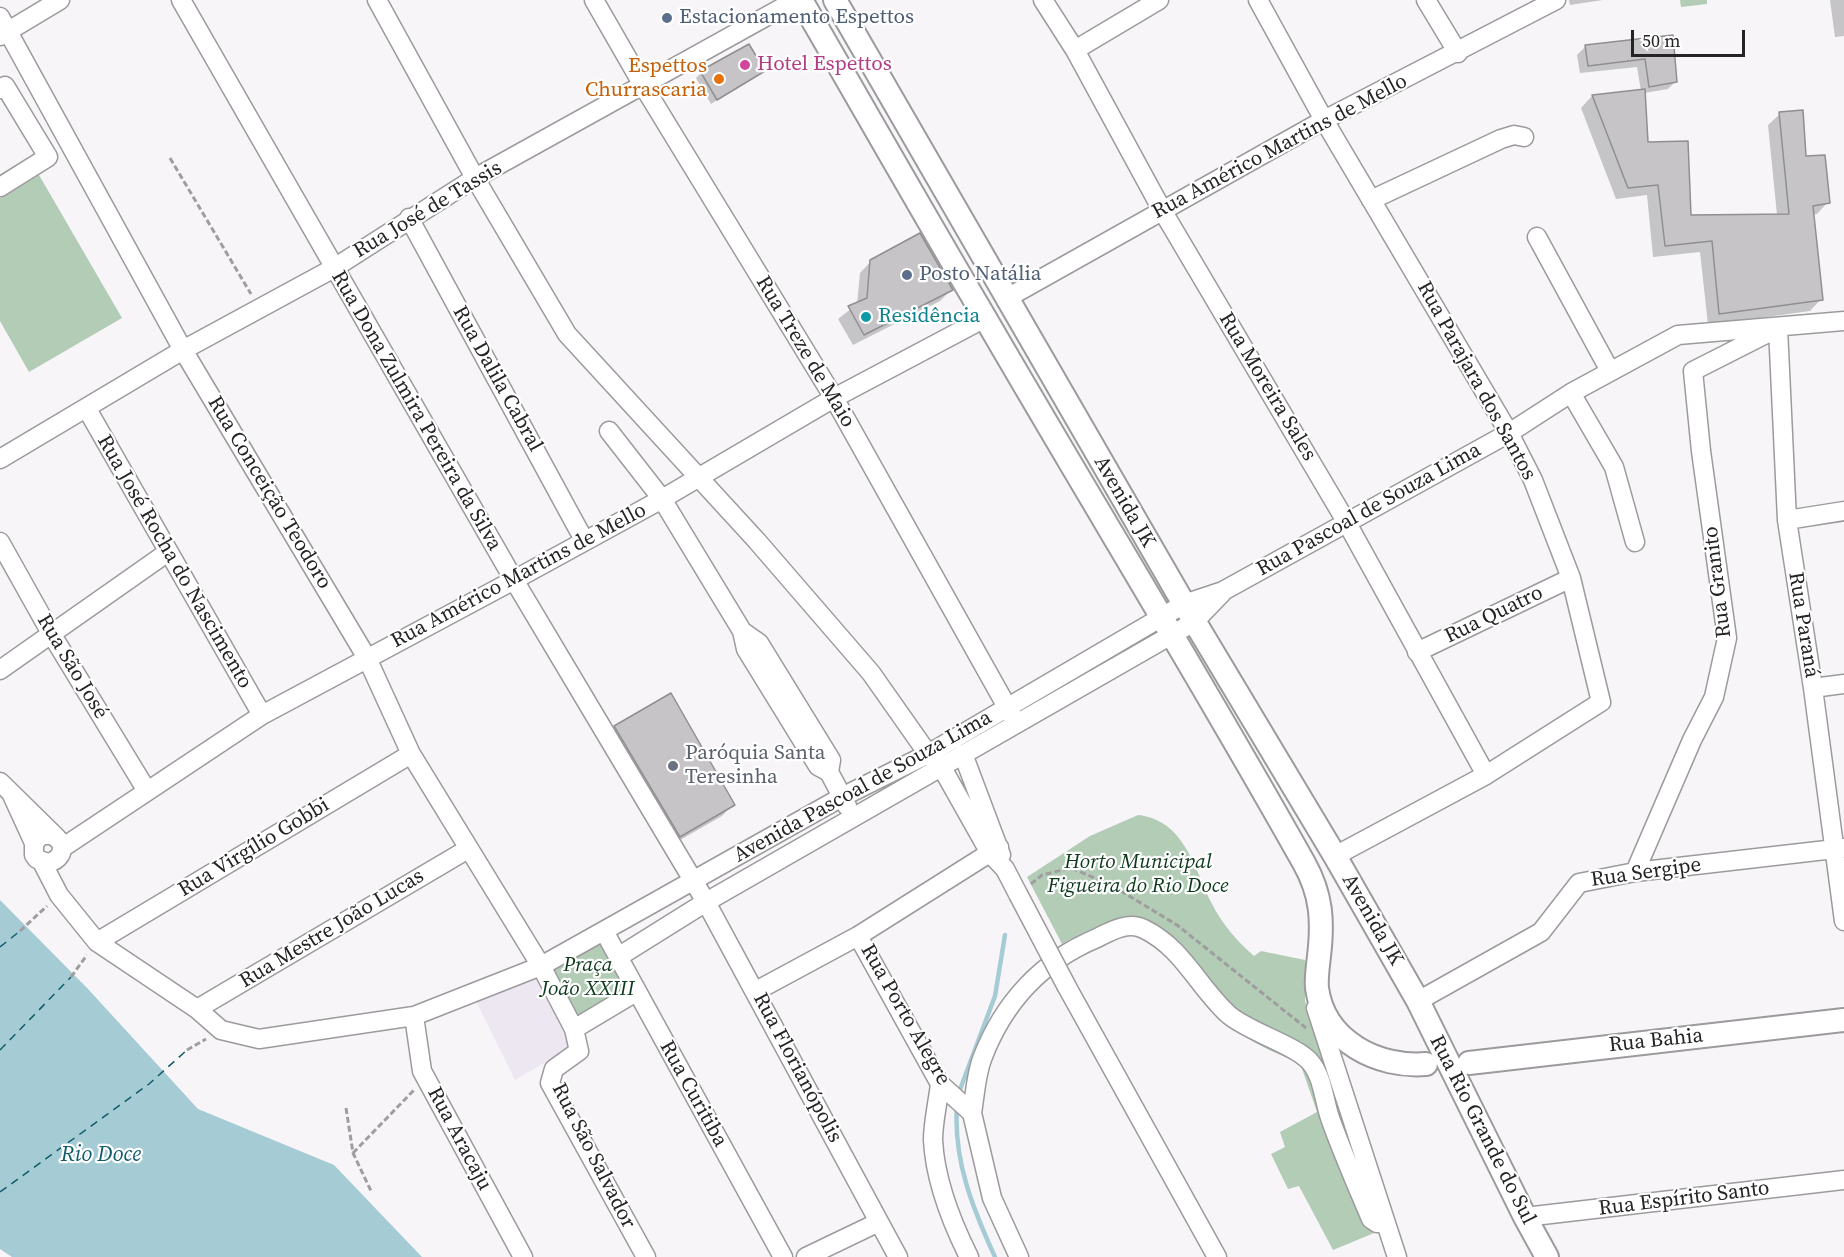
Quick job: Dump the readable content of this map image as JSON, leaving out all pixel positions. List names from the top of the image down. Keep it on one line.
{"streets":{"main road":["Avenida JK","Rua Bahia","Rua Rio Grande do Sul"],"street":["Rua Américo Martins de Mello","Rua José de Tassis","Rua Treze de Maio","Rua Dalila Cabral","Rua Parajara dos Santos","Rua Moreira Sales","Rua Dona Zulmira Pereira da Silva","Rua Conceição Teodoro","Rua Pascoal de Souza Lima","Rua José Rocha do Nascimento","Rua Granito","Rua Quatro","Rua Paraná","Rua São José","Avenida Pascoal de Souza Lima","Rua Virgílio Gobbi","Rua Sergipe","Rua Mestre João Lucas","Rua Porto Alegre","Rua Florianópolis","Rua Curitiba","Rua Aracaju","Rua São Salvador","Rua Espírito Santo"]},"crossings":[["Rua Américo Martins de Mello","Rua Treze de Maio"],["Rua Américo Martins de Mello","Rua Dalila Cabral"],["Rua Américo Martins de Mello","Rua Parajara dos Santos"],["Rua Américo Martins de Mello","Rua Moreira Sales"],["Rua Américo Martins de Mello","Rua Dona Zulmira Pereira da Silva"],["Rua Américo Martins de Mello","Rua Conceição Teodoro"],["Rua Américo Martins de Mello","Avenida JK"],["Rua Américo Martins de Mello","Rua José Rocha do Nascimento"],["Rua Américo Martins de Mello","Rua São José"],["Rua José de Tassis","Rua Treze de Maio"],["Rua José de Tassis","Rua Dalila Cabral"],["Rua José de Tassis","Rua Dona Zulmira Pereira da Silva"],["Rua José de Tassis","Rua Conceição Teodoro"],["Rua José de Tassis","Rua José Rocha do Nascimento"],["Rua Treze de Maio","Avenida Pascoal de Souza Lima"],["Rua Parajara dos Santos","Rua Moreira Sales"],["Rua Parajara dos Santos","Avenida JK"],["Rua Parajara dos Santos","Rua Pascoal de Souza Lima"],["Rua Parajara dos Santos","Rua Quatro"],["Rua Moreira Sales","Rua Pascoal de Souza Lima"],["Rua Moreira Sales","Rua Quatro"],["Rua Dona Zulmira Pereira da Silva","Avenida Pascoal de Souza Lima"],["Rua Dona Zulmira Pereira da Silva","Rua Florianópolis"],["Rua Conceição Teodoro","Avenida Pascoal de Souza Lima"],["Rua Conceição Teodoro","Rua Virgílio Gobbi"],["Rua Conceição Teodoro","Rua Mestre João Lucas"],["Avenida JK","Rua Pascoal de Souza Lima"],["Avenida JK","Avenida Pascoal de Souza Lima"],["Avenida JK","Rua Sergipe"],["Avenida JK","Rua Rio Grande do Sul"],["Rua Pascoal de Souza Lima","Rua Granito"],["Rua Pascoal de Souza Lima","Rua Paraná"],["Rua Pascoal de Souza Lima","Avenida Pascoal de Souza Lima"],["Rua Granito","Rua Paraná"],["Rua Granito","Rua Sergipe"],["Rua Paraná","Rua Sergipe"],["Avenida Pascoal de Souza Lima","Rua Florianópolis"],["Avenida Pascoal de Souza Lima","Rua Curitiba"],["Rua Sergipe","Rua Rio Grande do Sul"],["Rua Rio Grande do Sul","Rua Espírito Santo"]],"water":["Rio Doce"],"parks":["Horto Municipal Figueira do Rio Doce","Praça João XXIII"],"places":["Estacionamento Espettos","Hotel Espettos","Espettos Churrascaria","Posto Natália","Residência","Paróquia Santa Teresinha"],"scale_bar":"50 m"}
